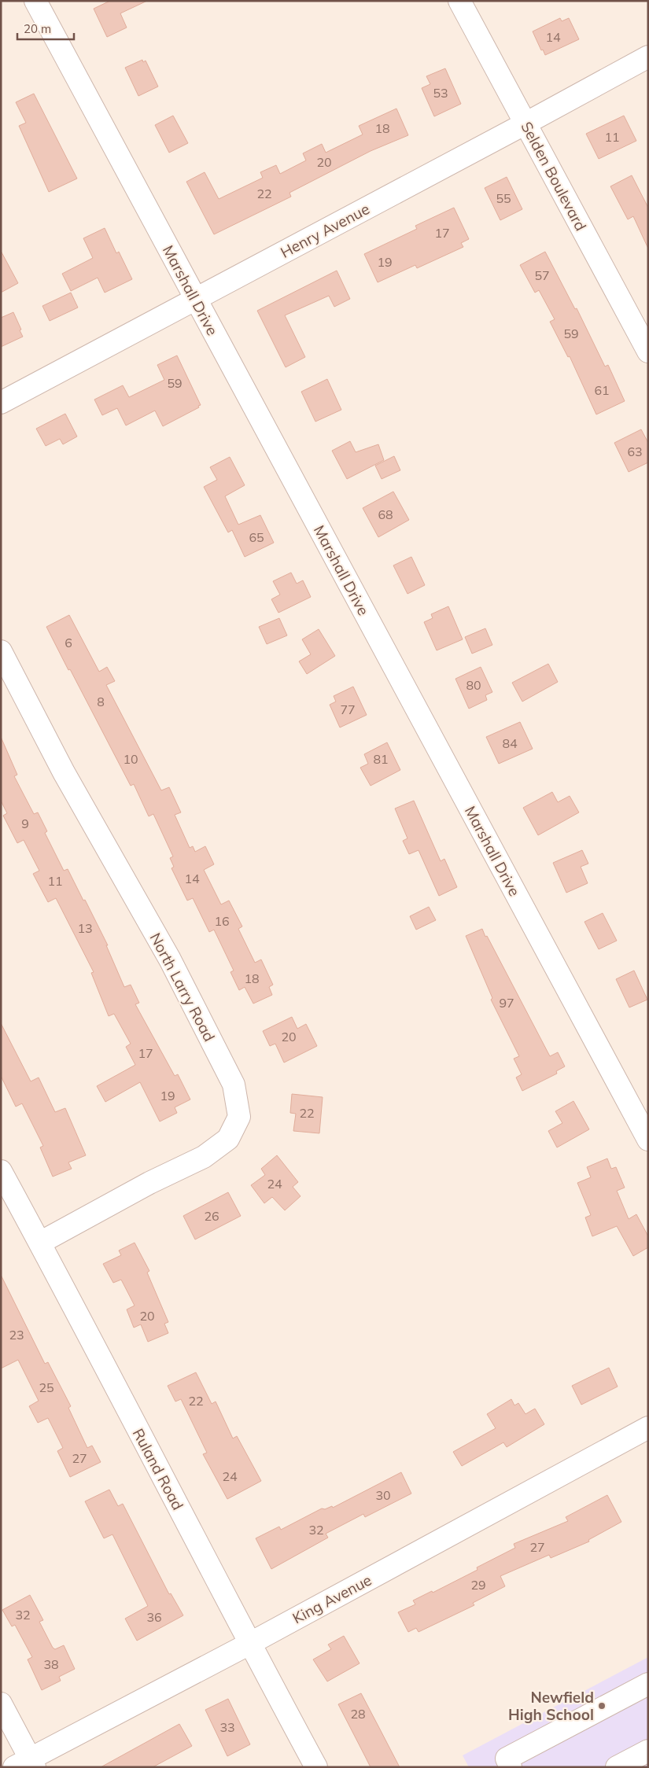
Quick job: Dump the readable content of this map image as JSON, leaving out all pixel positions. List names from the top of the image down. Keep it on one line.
{"streets":{"street":["Selden Boulevard","Henry Avenue","Marshall Drive","North Larry Road","Ruland Road","King Avenue"]},"crossings":[["Selden Boulevard","Henry Avenue"],["Henry Avenue","Marshall Drive"],["North Larry Road","Ruland Road"],["Ruland Road","King Avenue"]],"places":["Newfield High School"],"house_numbers":["14","53","18","11","20","22","55","17","19","57","59","59","61","63","68","65","6","80","8","77","84","10","81","9","14","11","16","13","18","97","20","17","19","22","24","26","20","23","25","22","27","24","30","32","27","29","32","36","38","28","33"],"scale_bar":"20 m"}
